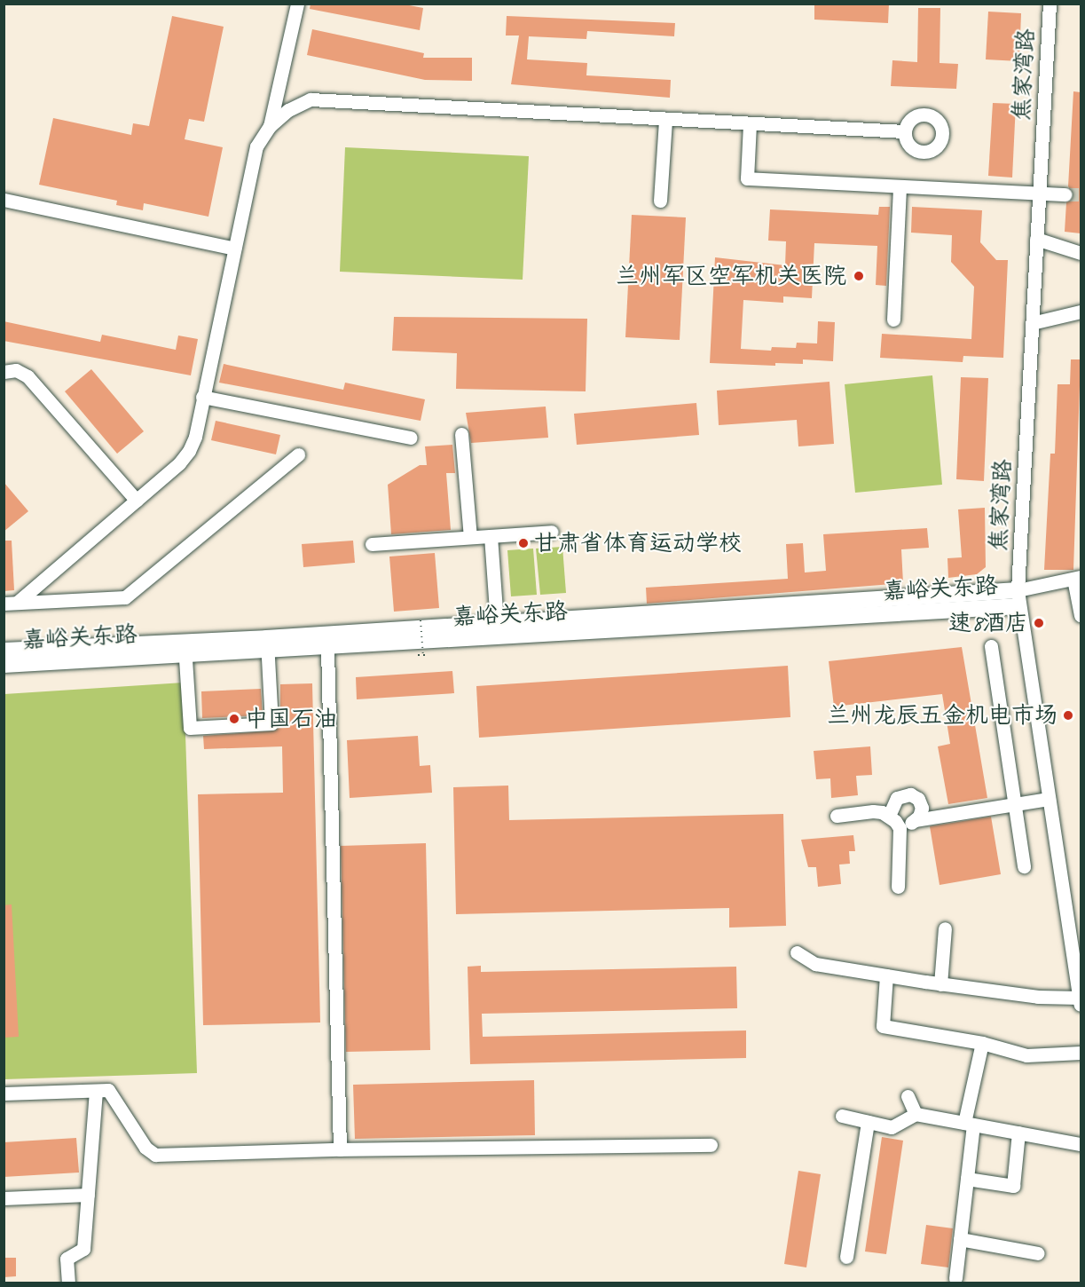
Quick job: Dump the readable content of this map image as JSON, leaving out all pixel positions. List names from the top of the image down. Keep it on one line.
{"streets":{"main road":["嘉峪关东路"],"street":["焦家湾路"]},"crossings":[["焦家湾路","嘉峪关东路"]],"places":["兰州军区空军机关医院","甘肃省体育运动学校","速8酒店","兰州龙辰五金机电市场","中国石油"]}
